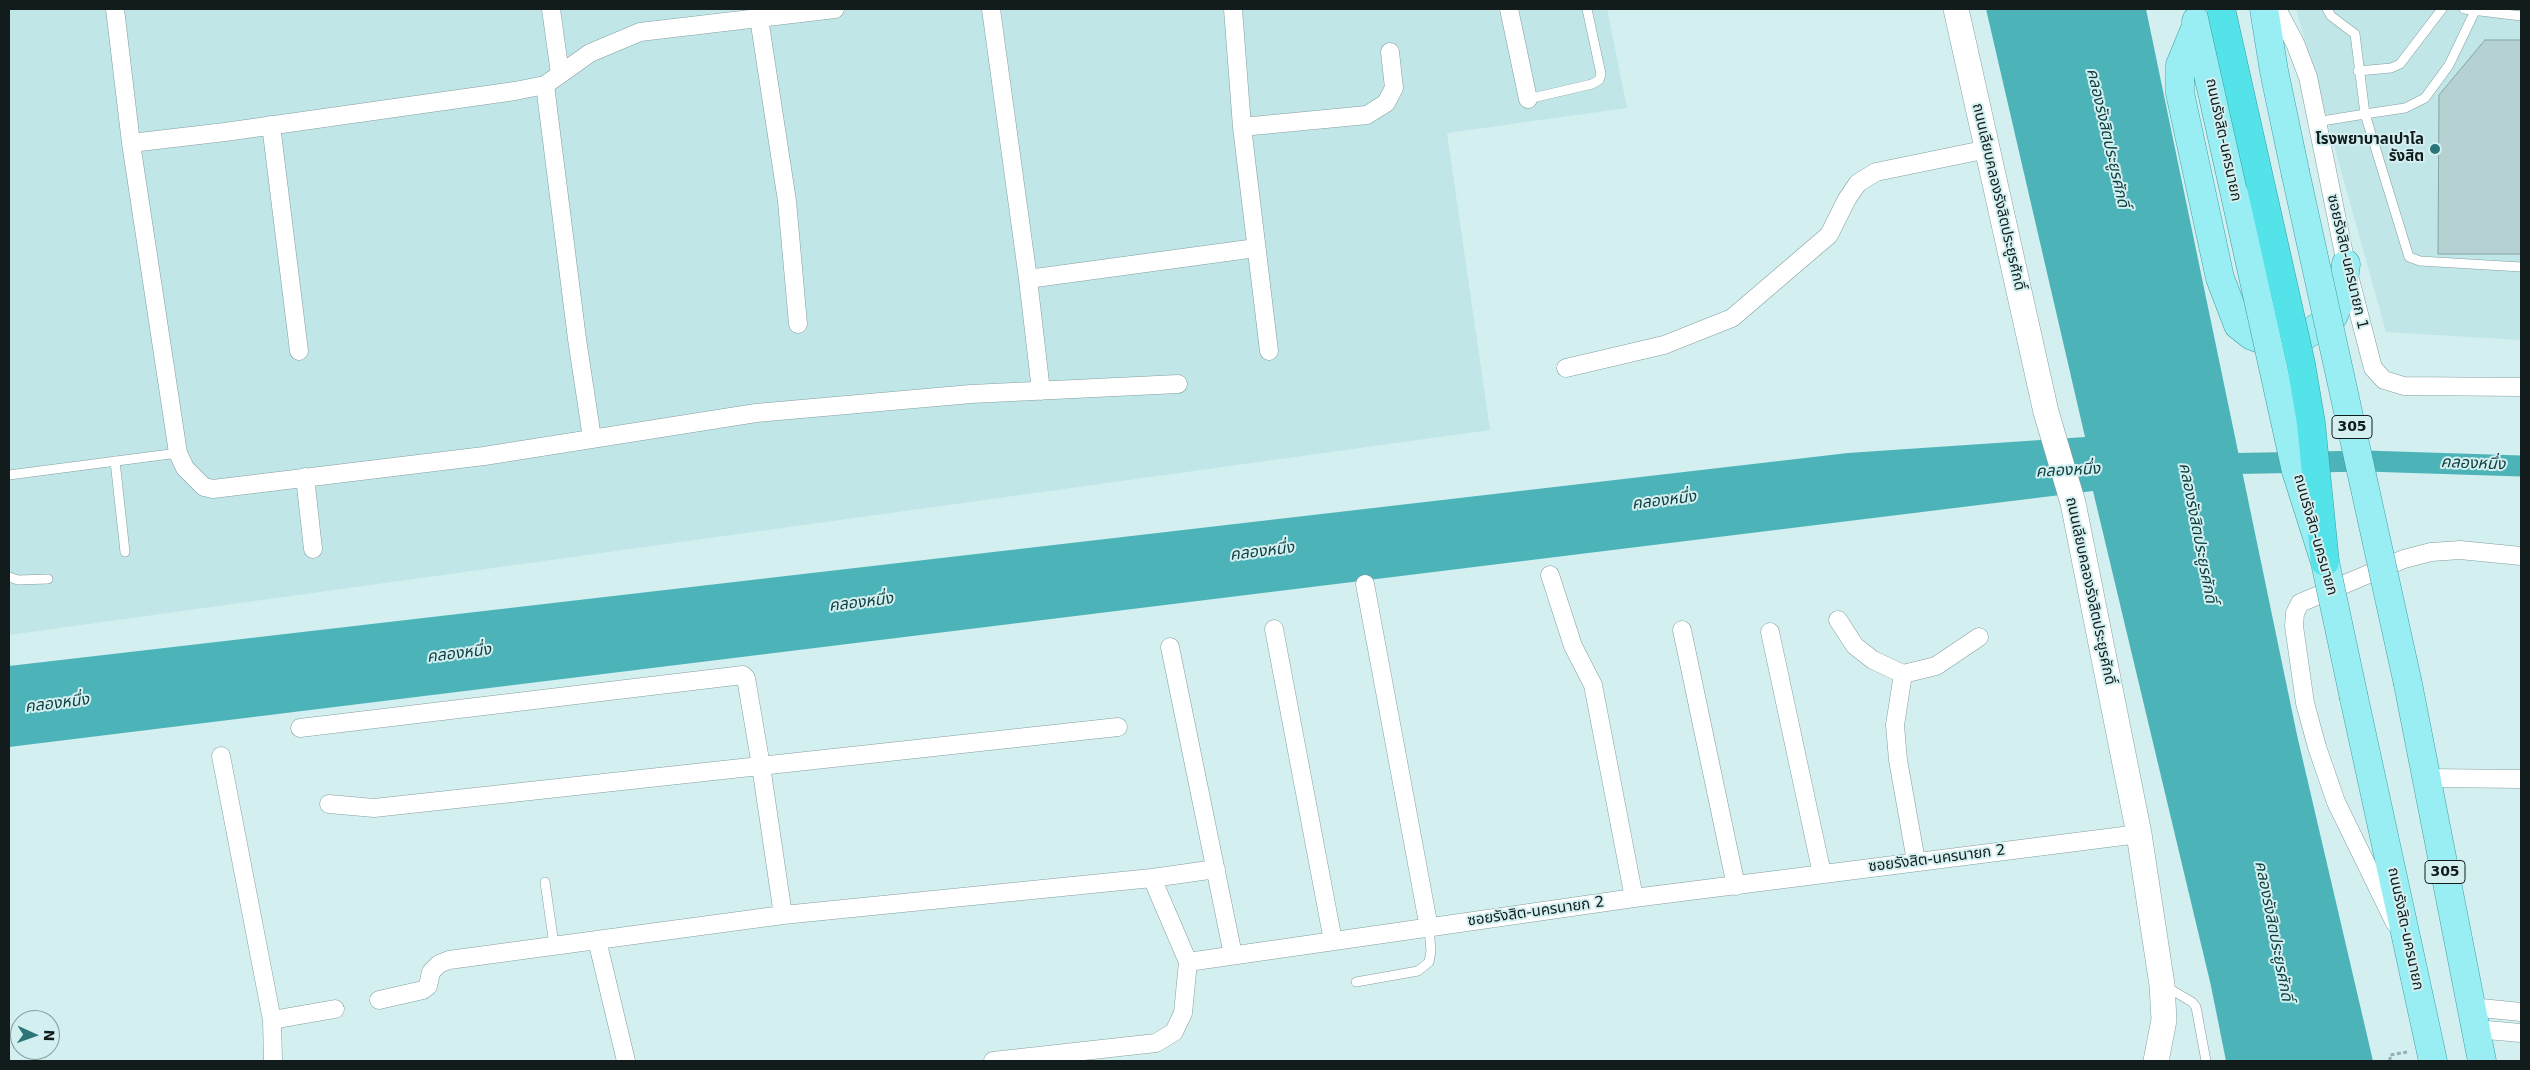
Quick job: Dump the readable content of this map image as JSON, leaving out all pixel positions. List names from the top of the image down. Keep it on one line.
{"streets":{"main road":["ถนนรังสิต-นครนายก","305"],"street":["ถนนเลียบคลองรังสิตประยูรศักดิ์","ซอยรังสิต-นครนายก 1","ซอยรังสิต-นครนายก 2"]},"crossings":[["ถนนเลียบคลองรังสิตประยูรศักดิ์","ซอยรังสิต-นครนายก 2"]],"water":["คลองรังสิตประยูรศักดิ์","คลองหนึ่ง"],"places":["โรงพยาบาลเปาโล รังสิต"],"north":"right"}
